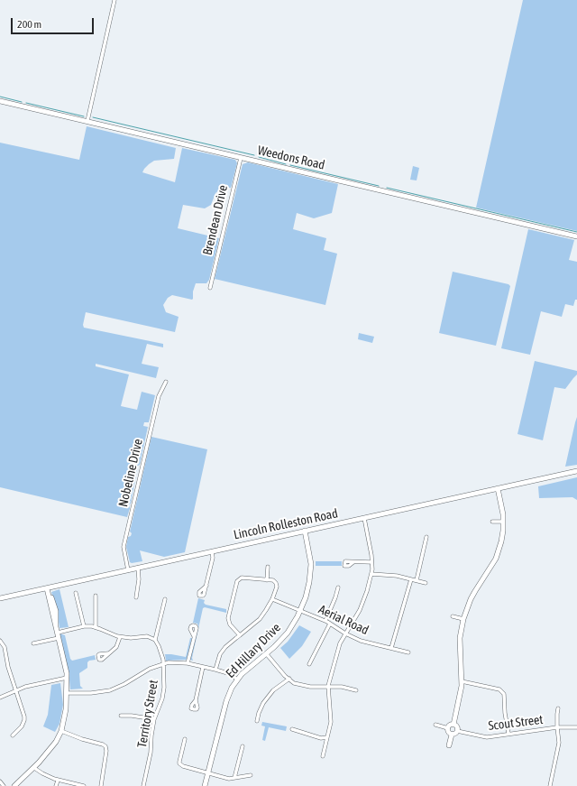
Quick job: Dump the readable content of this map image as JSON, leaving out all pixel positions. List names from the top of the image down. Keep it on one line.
{"streets":{"street":["Weedons Road","Brendean Drive","Nobeline Drive","Lincoln Rolleston Road","Aerial Road","Ed Hillary Drive","Territory Street","Scout Street"]},"crossings":[["Weedons Road","Brendean Drive"],["Nobeline Drive","Lincoln Rolleston Road"],["Lincoln Rolleston Road","Ed Hillary Drive"],["Aerial Road","Ed Hillary Drive"]],"scale_bar":"200 m"}
